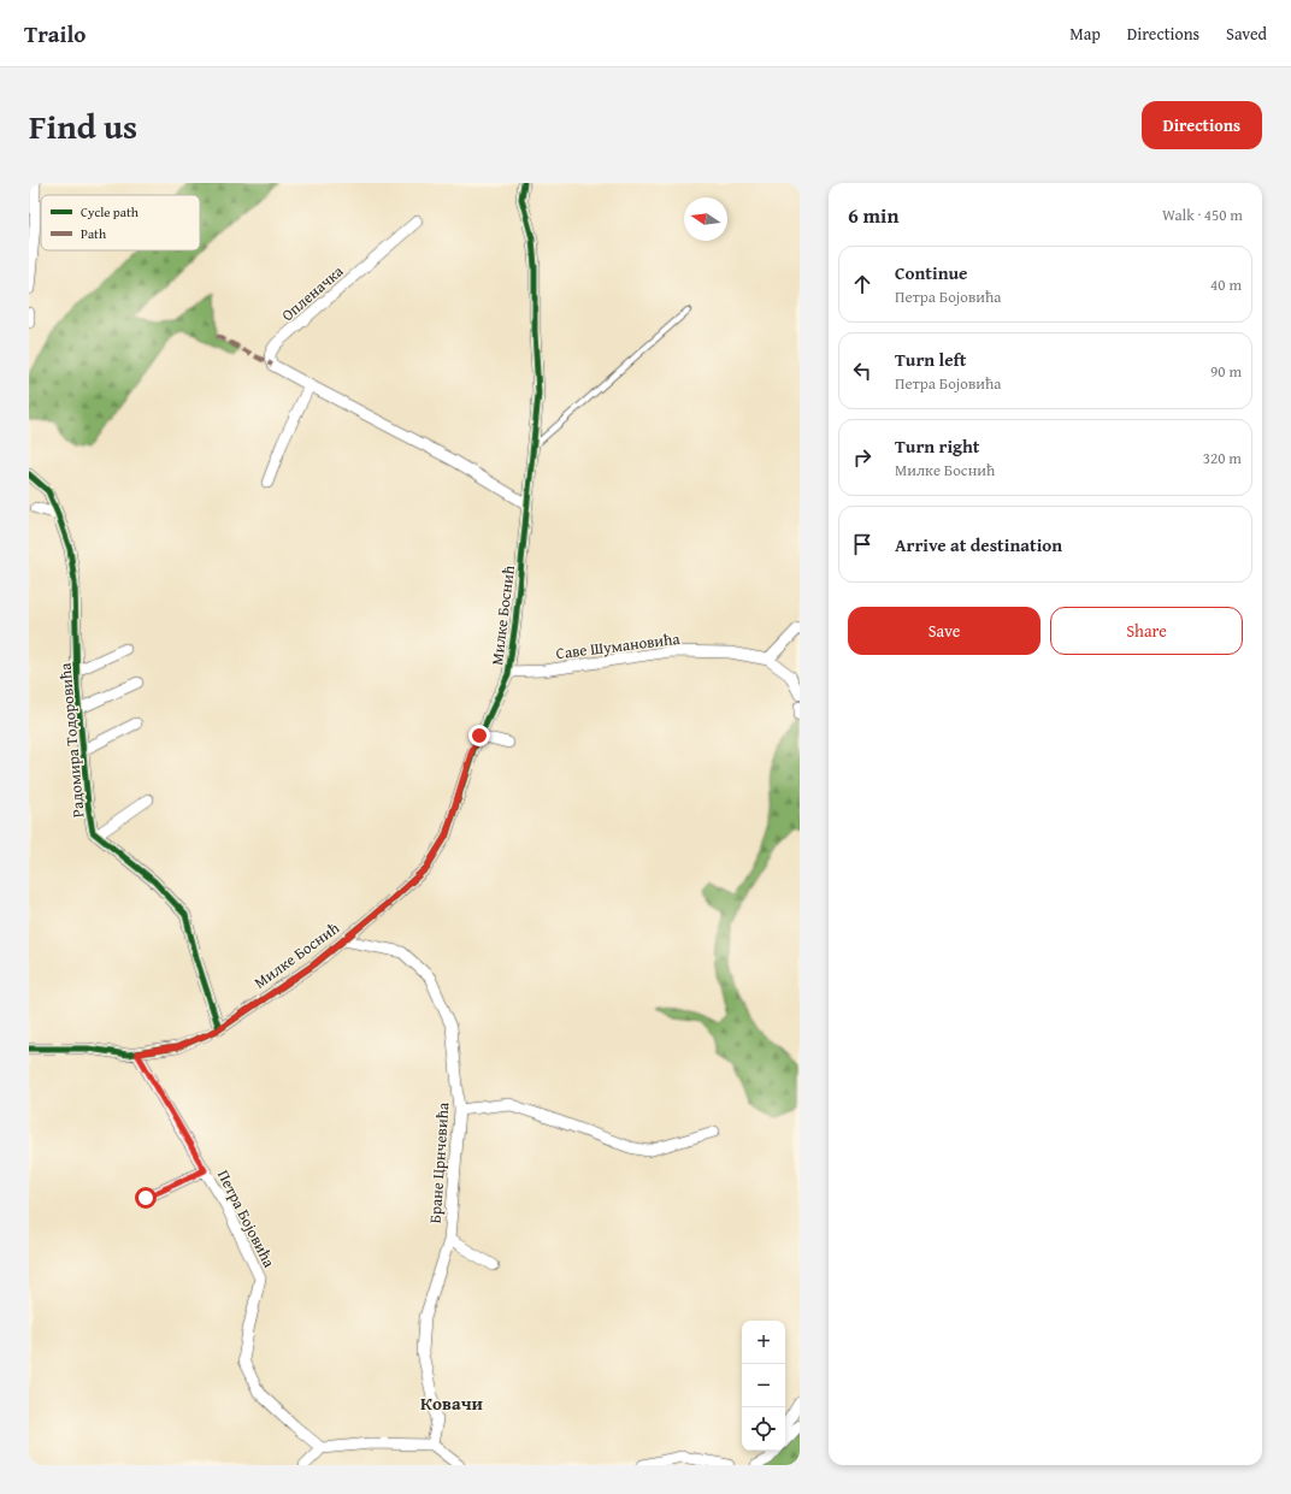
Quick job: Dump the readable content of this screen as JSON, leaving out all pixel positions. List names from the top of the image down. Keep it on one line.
{"streets":{"street":["Опленачка","Милке Боснић","Саве Шумановића","Радомира Тодоровића","Бране Црнчевића","Петра Бојовића"]},"crossings":[["Опленачка","Милке Боснић"],["Милке Боснић","Саве Шумановића"],["Милке Боснић","Радомира Тодоровића"],["Милке Боснић","Бране Црнчевића"],["Милке Боснић","Петра Бојовића"]],"districts":["Ковачи"],"legend":["Cycle path","Path"],"north":"left","page":{"header":"Trailo","nav":["Map","Directions","Saved"],"title":"Find us","buttons":["Directions",["Save","Share"]],"heading":["6 min","Walk · 450 m"],"list":[["Continue","Петра Бојовића","40 m"],["Turn left","Петра Бојовића","90 m"],["Turn right","Милке Боснић","320 m"],"Arrive at destination"],"map_buttons":["+","−"]}}
